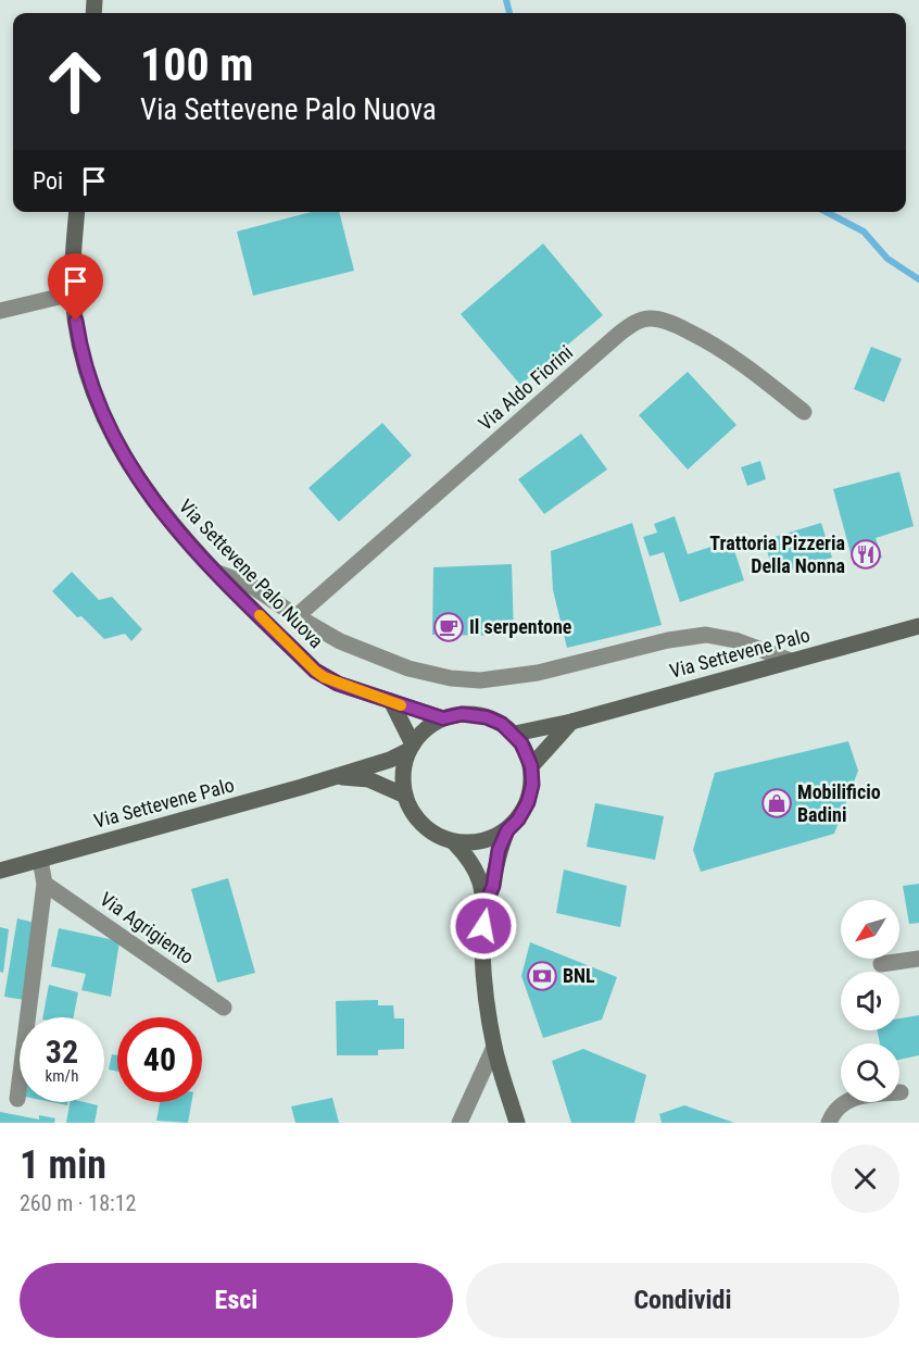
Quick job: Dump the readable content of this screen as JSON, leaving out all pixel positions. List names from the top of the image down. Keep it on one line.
{"streets":{"main road":["Via Settevene Palo Nuova","Via Settevene Palo"],"street":["Via Aldo Fiorini","Via Agrigiento"]},"crossings":[["Via Settevene Palo Nuova","Via Settevene Palo"]],"places":{"restaurant":["Trattoria Pizzeria Della Nonna"],"cafe":["Il serpentone"],"shop":["Mobilificio Badini"],"bank":["BNL"]},"north":"bottom left","page":{"turn":["100 m","Via Settevene Palo Nuova"],"then":"Poi","speed":"32 km/h","limit":"40","heading":["1 min","260 m · 18:12"],"buttons":["Esci","Condividi"]}}
